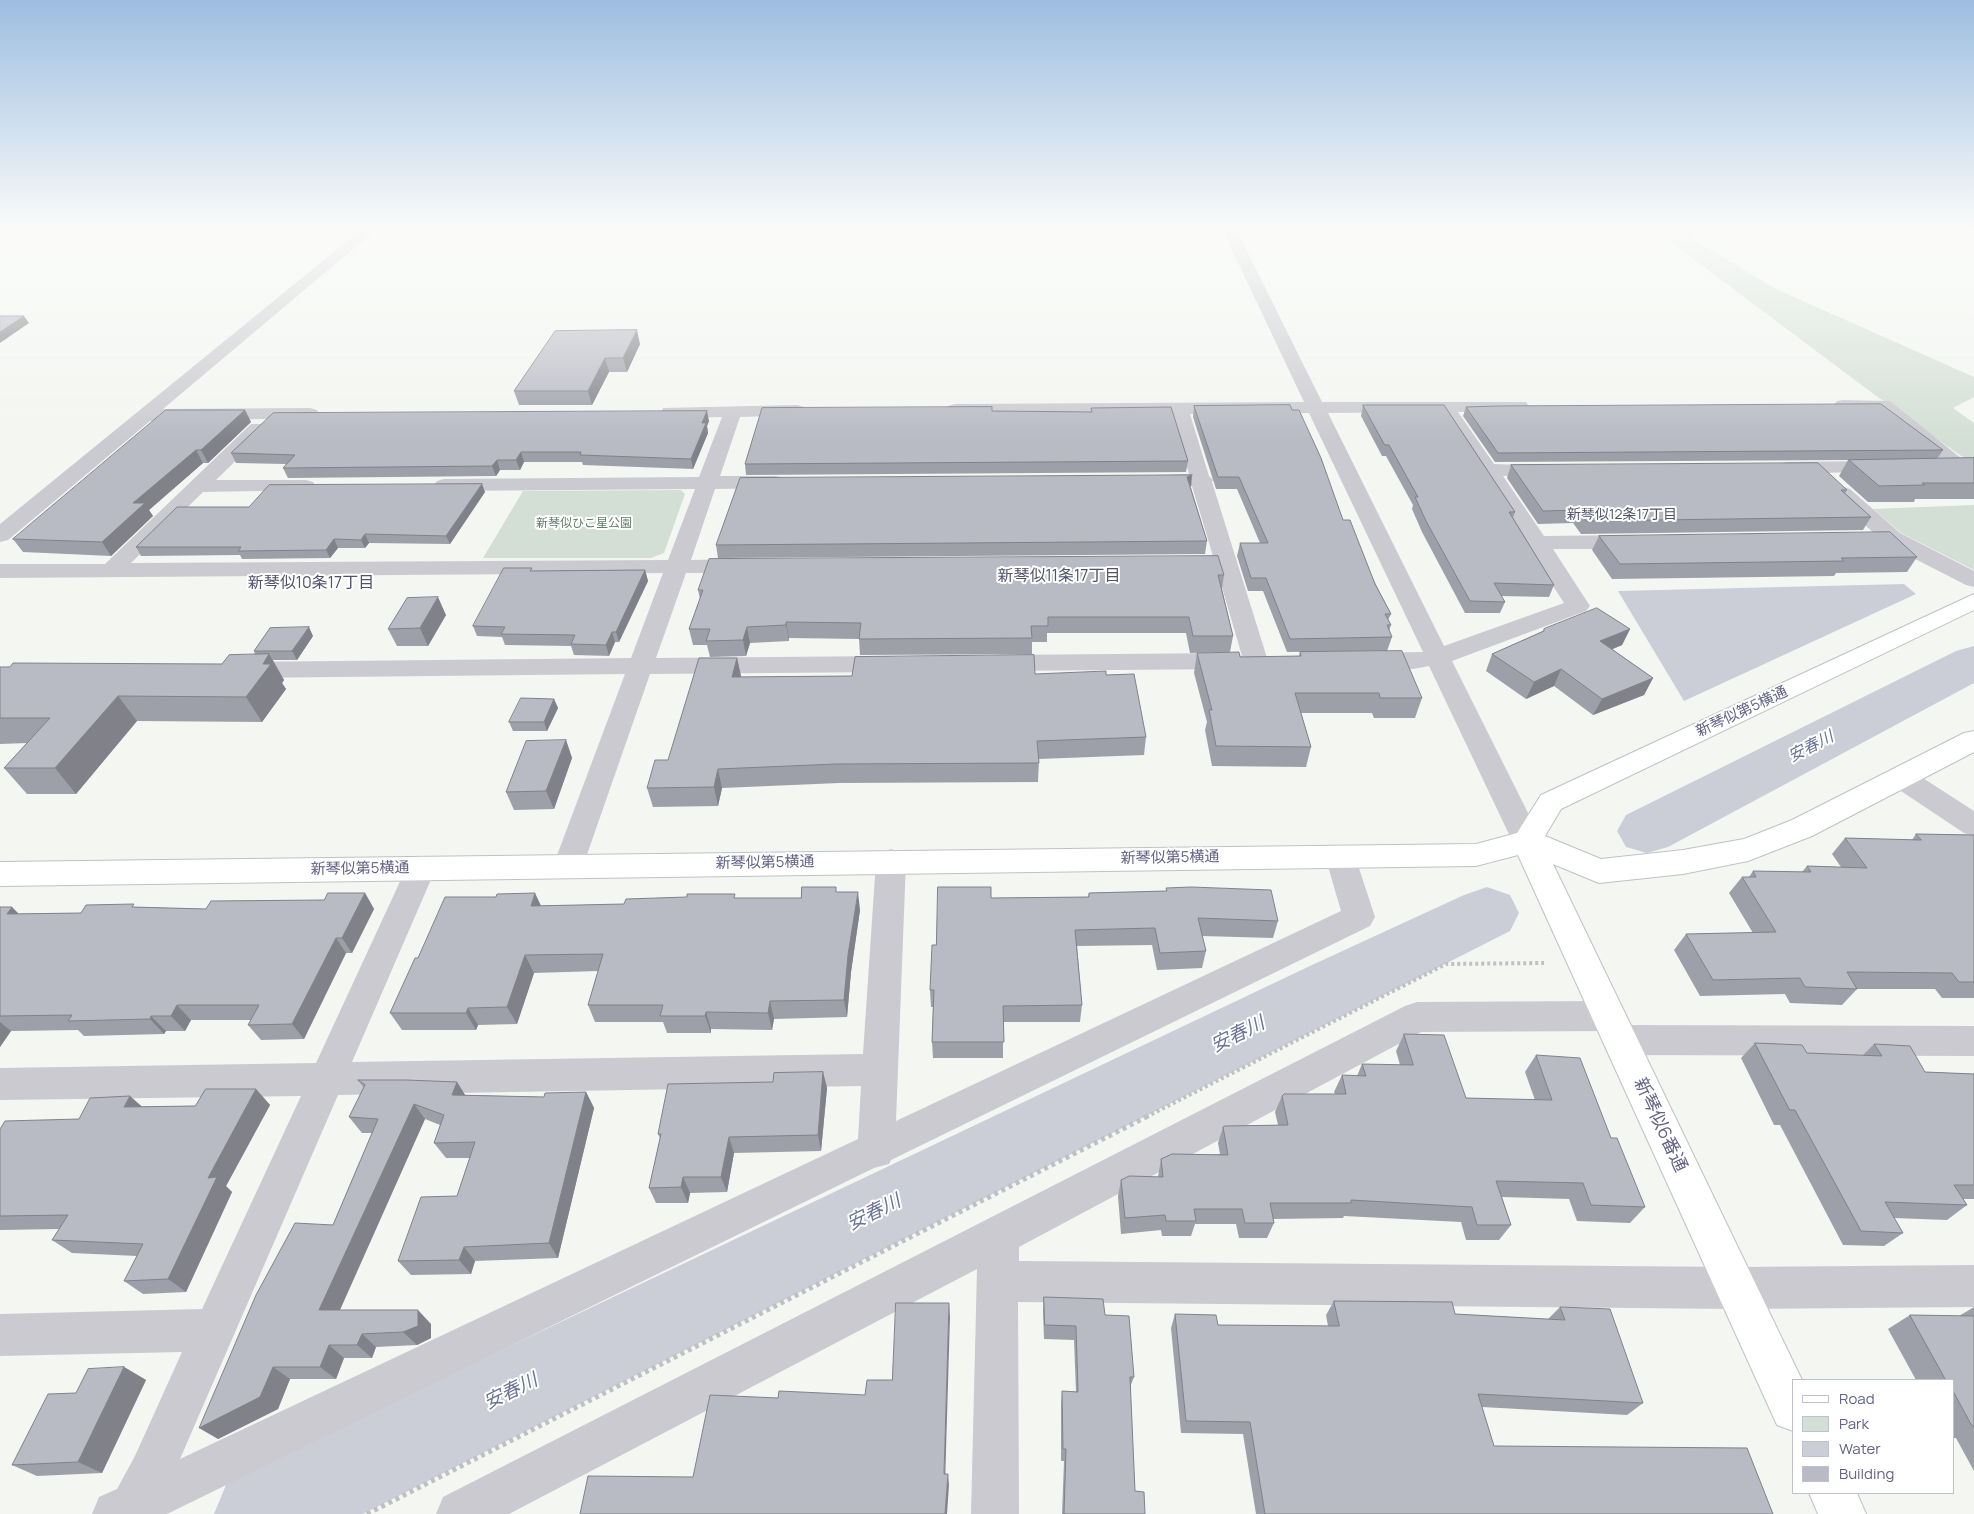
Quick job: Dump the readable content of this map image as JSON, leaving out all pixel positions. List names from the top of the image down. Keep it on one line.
{"streets":{"street":["新琴似第5横通","新琴似6番通"]},"crossings":[["新琴似第5横通","新琴似6番通"]],"districts":["新琴似12条17丁目","新琴似11条17丁目","新琴似10条17丁目"],"water":["安春川"],"parks":["新琴似ひこ星公園"],"legend":["Road","Park","Water","Building"]}
